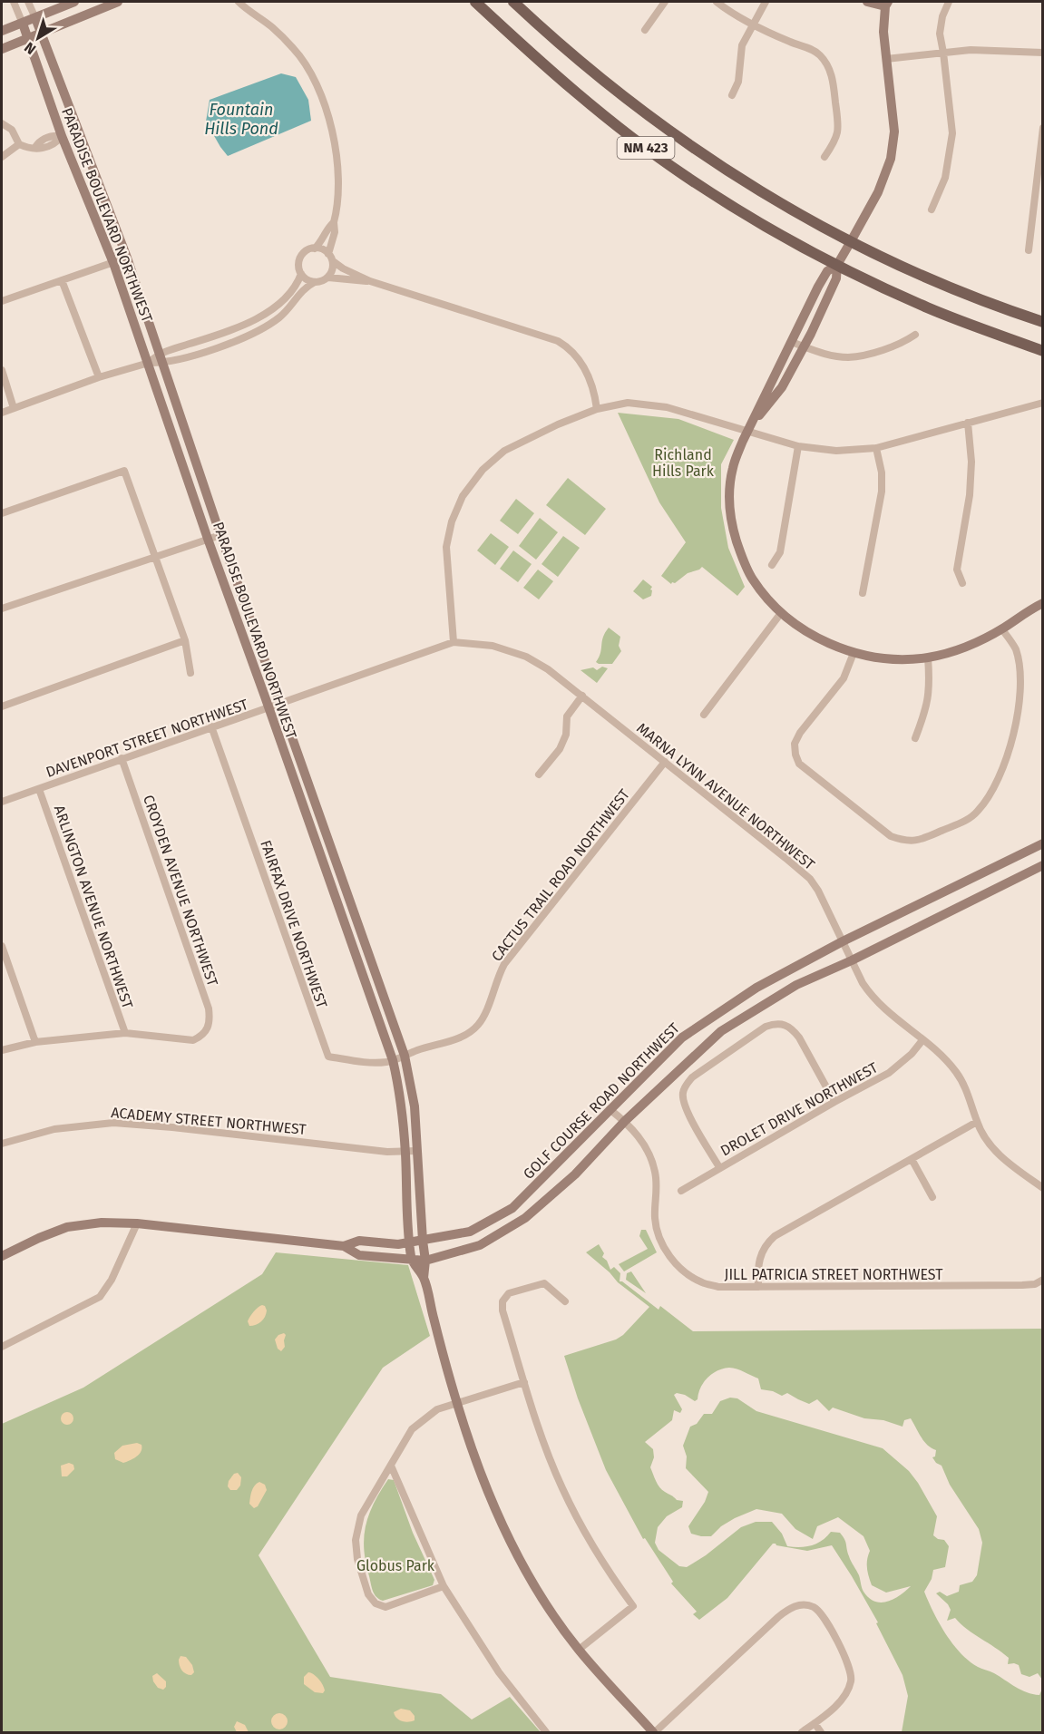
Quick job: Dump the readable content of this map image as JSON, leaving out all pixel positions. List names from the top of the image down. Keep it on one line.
{"streets":{"main road":["NM 423"],"street":["PARADISE BOULEVARD NORTHWEST","DAVENPORT STREET NORTHWEST","MARNA LYNN AVENUE NORTHWEST","CACTUS TRAIL ROAD NORTHWEST","CROYDEN AVENUE NORTHWEST","ARLINGTON AVENUE NORTHWEST","FAIRFAX DRIVE NORTHWEST","GOLF COURSE ROAD NORTHWEST","DROLET DRIVE NORTHWEST","ACADEMY STREET NORTHWEST","JILL PATRICIA STREET NORTHWEST"]},"crossings":[["PARADISE BOULEVARD NORTHWEST","DAVENPORT STREET NORTHWEST"],["PARADISE BOULEVARD NORTHWEST","CACTUS TRAIL ROAD NORTHWEST"],["PARADISE BOULEVARD NORTHWEST","FAIRFAX DRIVE NORTHWEST"],["PARADISE BOULEVARD NORTHWEST","GOLF COURSE ROAD NORTHWEST"],["PARADISE BOULEVARD NORTHWEST","ACADEMY STREET NORTHWEST"],["DAVENPORT STREET NORTHWEST","MARNA LYNN AVENUE NORTHWEST"],["DAVENPORT STREET NORTHWEST","CROYDEN AVENUE NORTHWEST"],["DAVENPORT STREET NORTHWEST","ARLINGTON AVENUE NORTHWEST"],["DAVENPORT STREET NORTHWEST","FAIRFAX DRIVE NORTHWEST"],["MARNA LYNN AVENUE NORTHWEST","CACTUS TRAIL ROAD NORTHWEST"],["MARNA LYNN AVENUE NORTHWEST","GOLF COURSE ROAD NORTHWEST"],["MARNA LYNN AVENUE NORTHWEST","DROLET DRIVE NORTHWEST"],["CACTUS TRAIL ROAD NORTHWEST","FAIRFAX DRIVE NORTHWEST"],["CROYDEN AVENUE NORTHWEST","ARLINGTON AVENUE NORTHWEST"],["GOLF COURSE ROAD NORTHWEST","JILL PATRICIA STREET NORTHWEST"]],"water":["Fountain Hills Pond"],"parks":["Richland Hills Park","Globus Park"],"north":"bottom left"}
